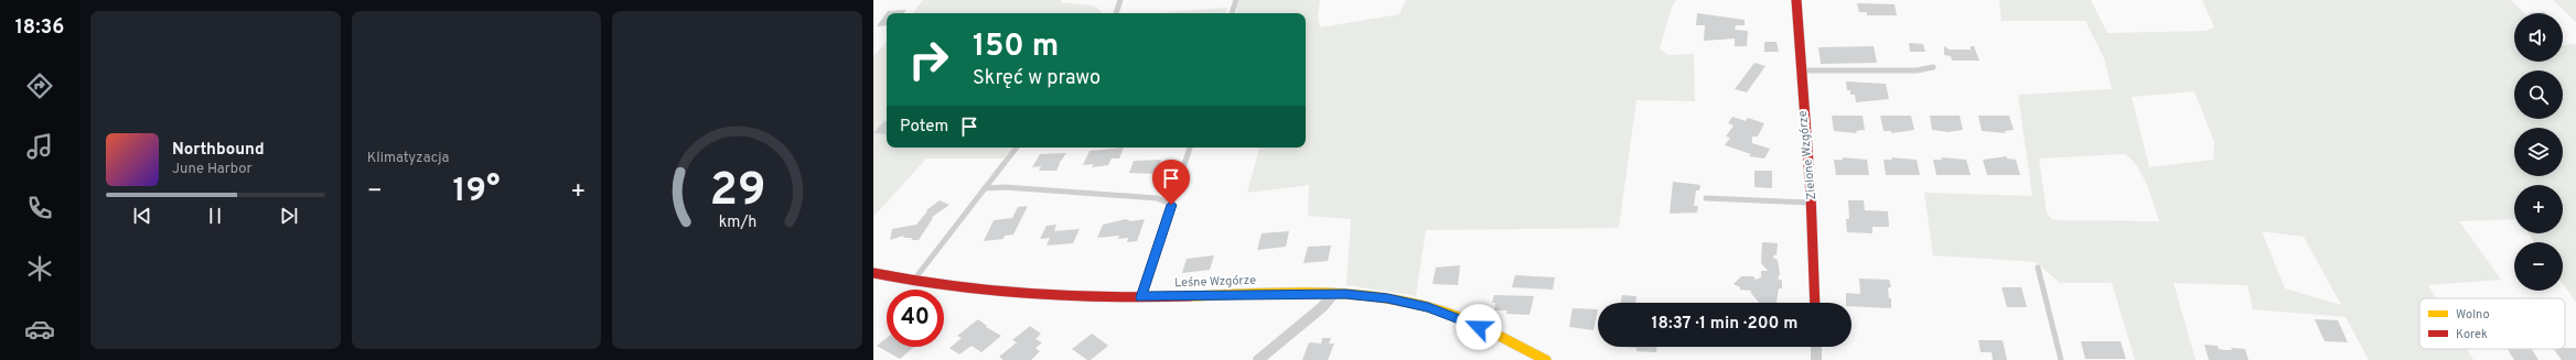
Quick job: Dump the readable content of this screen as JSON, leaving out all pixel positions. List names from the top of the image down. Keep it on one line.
{"streets":{"street":["Zielone Wzgórze","Leśne Wzgórze"]},"legend":["Wolno","Korek"],"page":{"tabs":"18:36","tile":"Klimatyzacja","map_buttons":["+","−"],"turn":["150 m","Skręć w prawo"],"then":"Potem","song":["Northbound","June Harbor"],"heat":["−","19°","+"],"limit":"40","trip":"18:37 · 1 min · 200 m","gauge":["29","km/h"]}}
